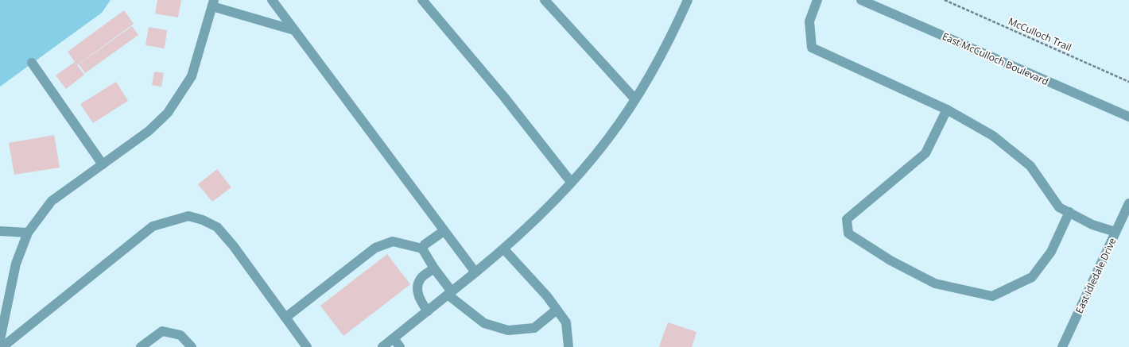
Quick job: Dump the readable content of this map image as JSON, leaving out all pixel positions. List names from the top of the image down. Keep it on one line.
{"streets":{"street":["East McCulloch Boulevard","East Idledale Drive"],"path":["McCulloch Trail"]}}
